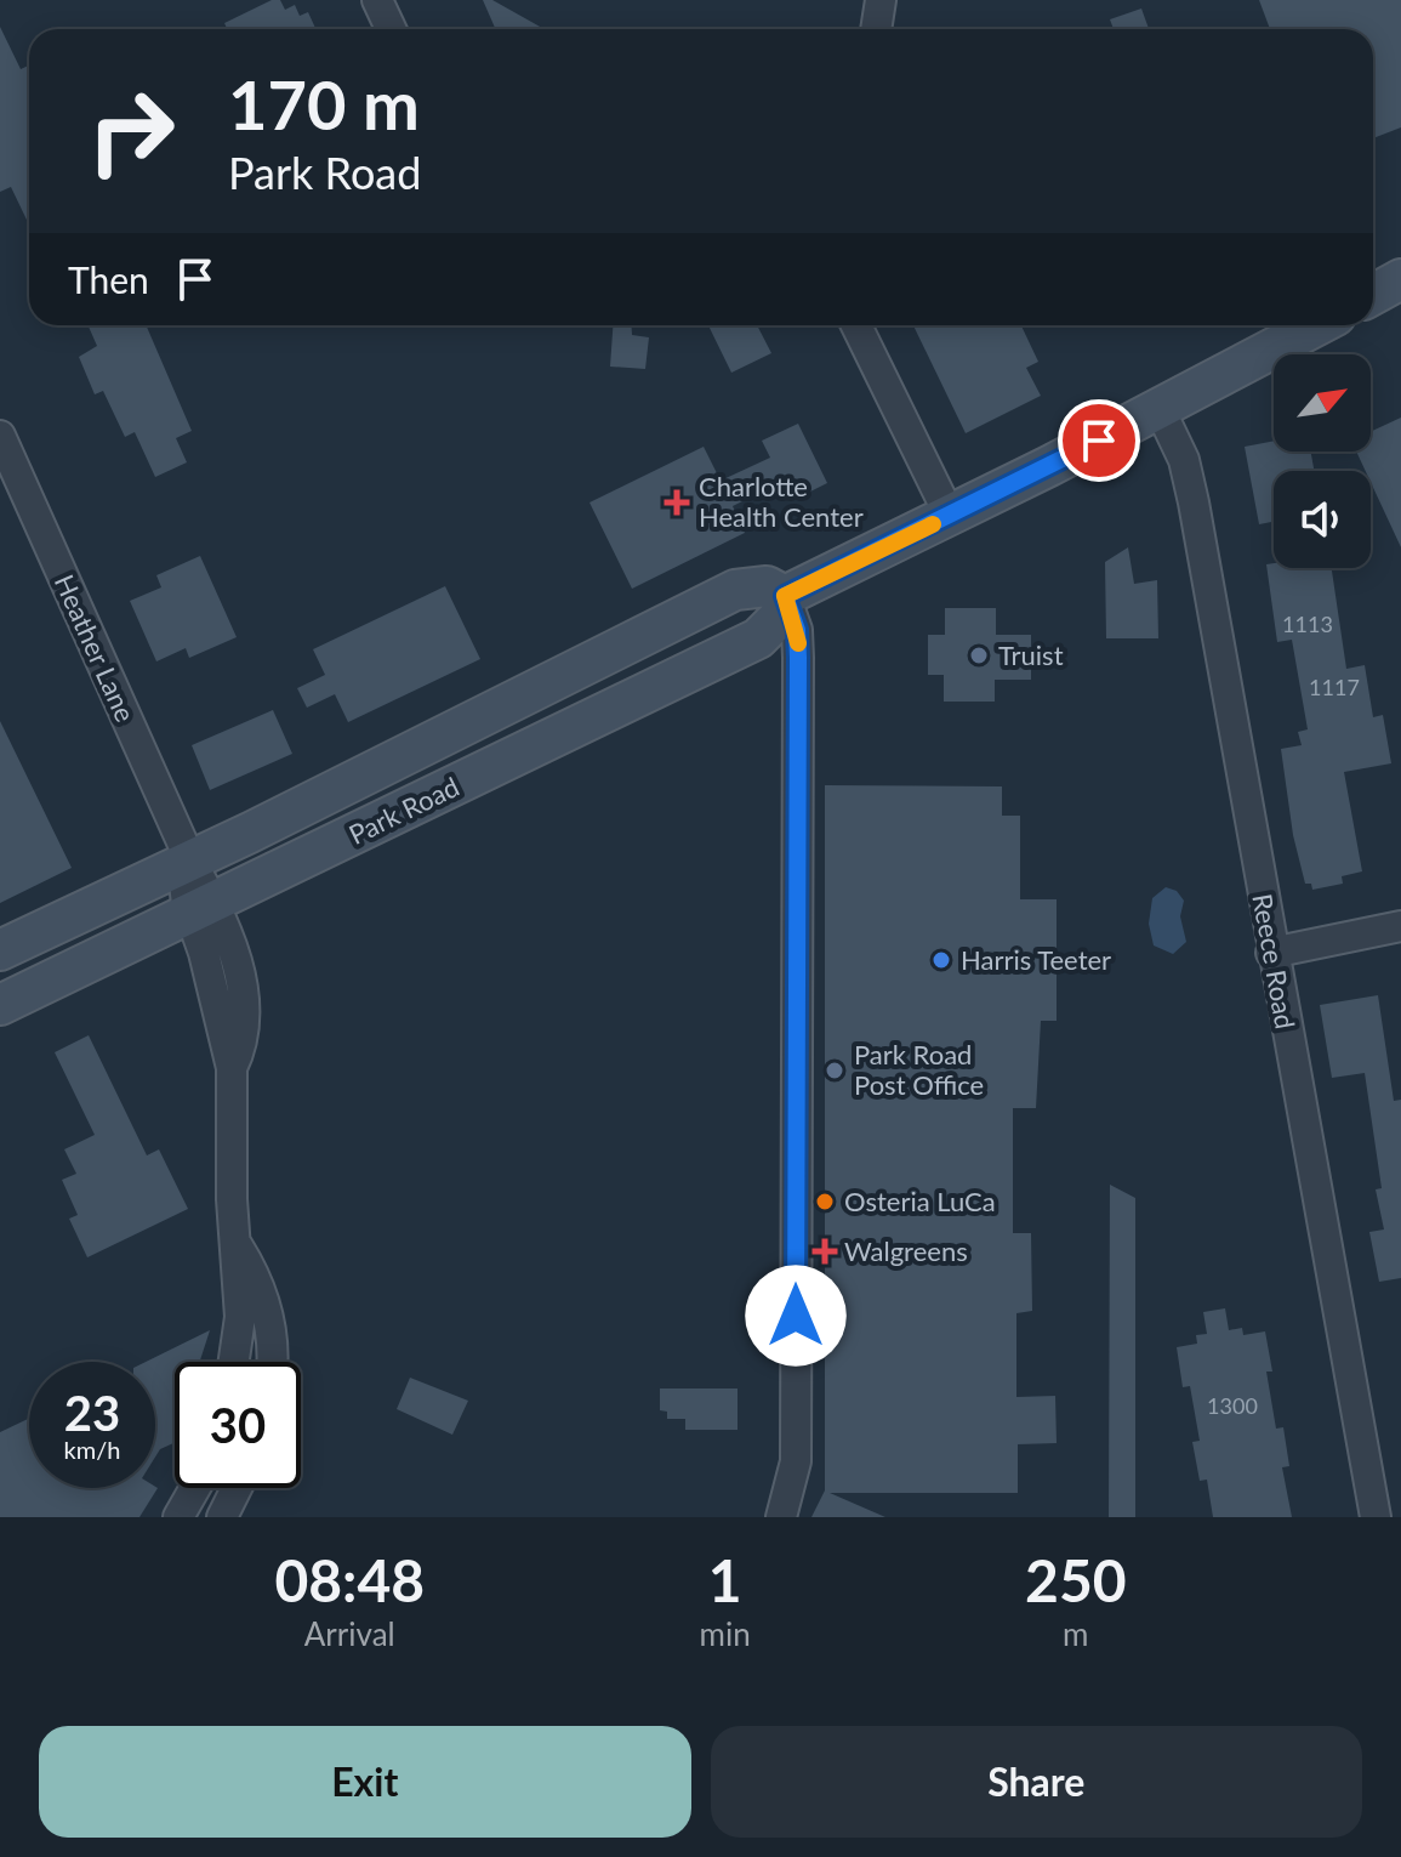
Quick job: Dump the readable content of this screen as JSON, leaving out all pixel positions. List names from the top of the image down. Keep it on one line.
{"streets":{"main road":["Park Road"],"street":["Heather Lane","Reece Road"]},"crossings":[["Heather Lane","Park Road"]],"places":{"health":["Charlotte Health Center","Walgreens"],"other":["Truist","Harris Teeter","Park Road Post Office","Osteria LuCa"]},"house_numbers":["1113","1117","1300"],"north":"top right","page":{"turn":["170 m","Park Road"],"then":"Then","speed":"23 km/h","limit":"30","eta":["08:48","Arrival","1","min","250","m"],"buttons":["Exit","Share"]}}
